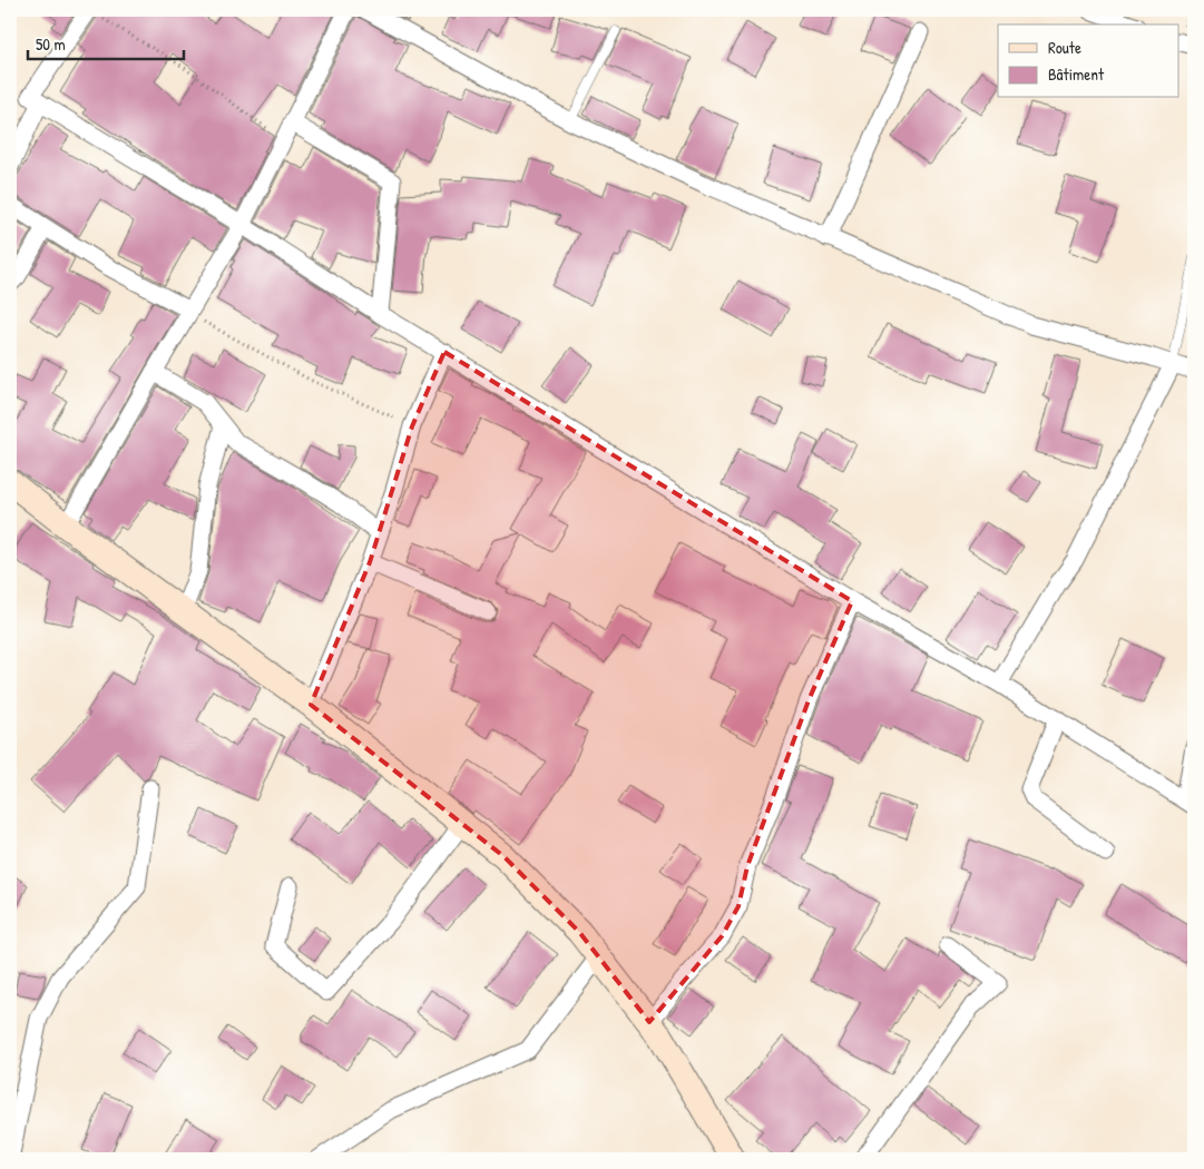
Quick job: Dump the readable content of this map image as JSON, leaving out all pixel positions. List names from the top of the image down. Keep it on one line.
{"legend":["Route","Bâtiment"],"scale_bar":"50 m"}
